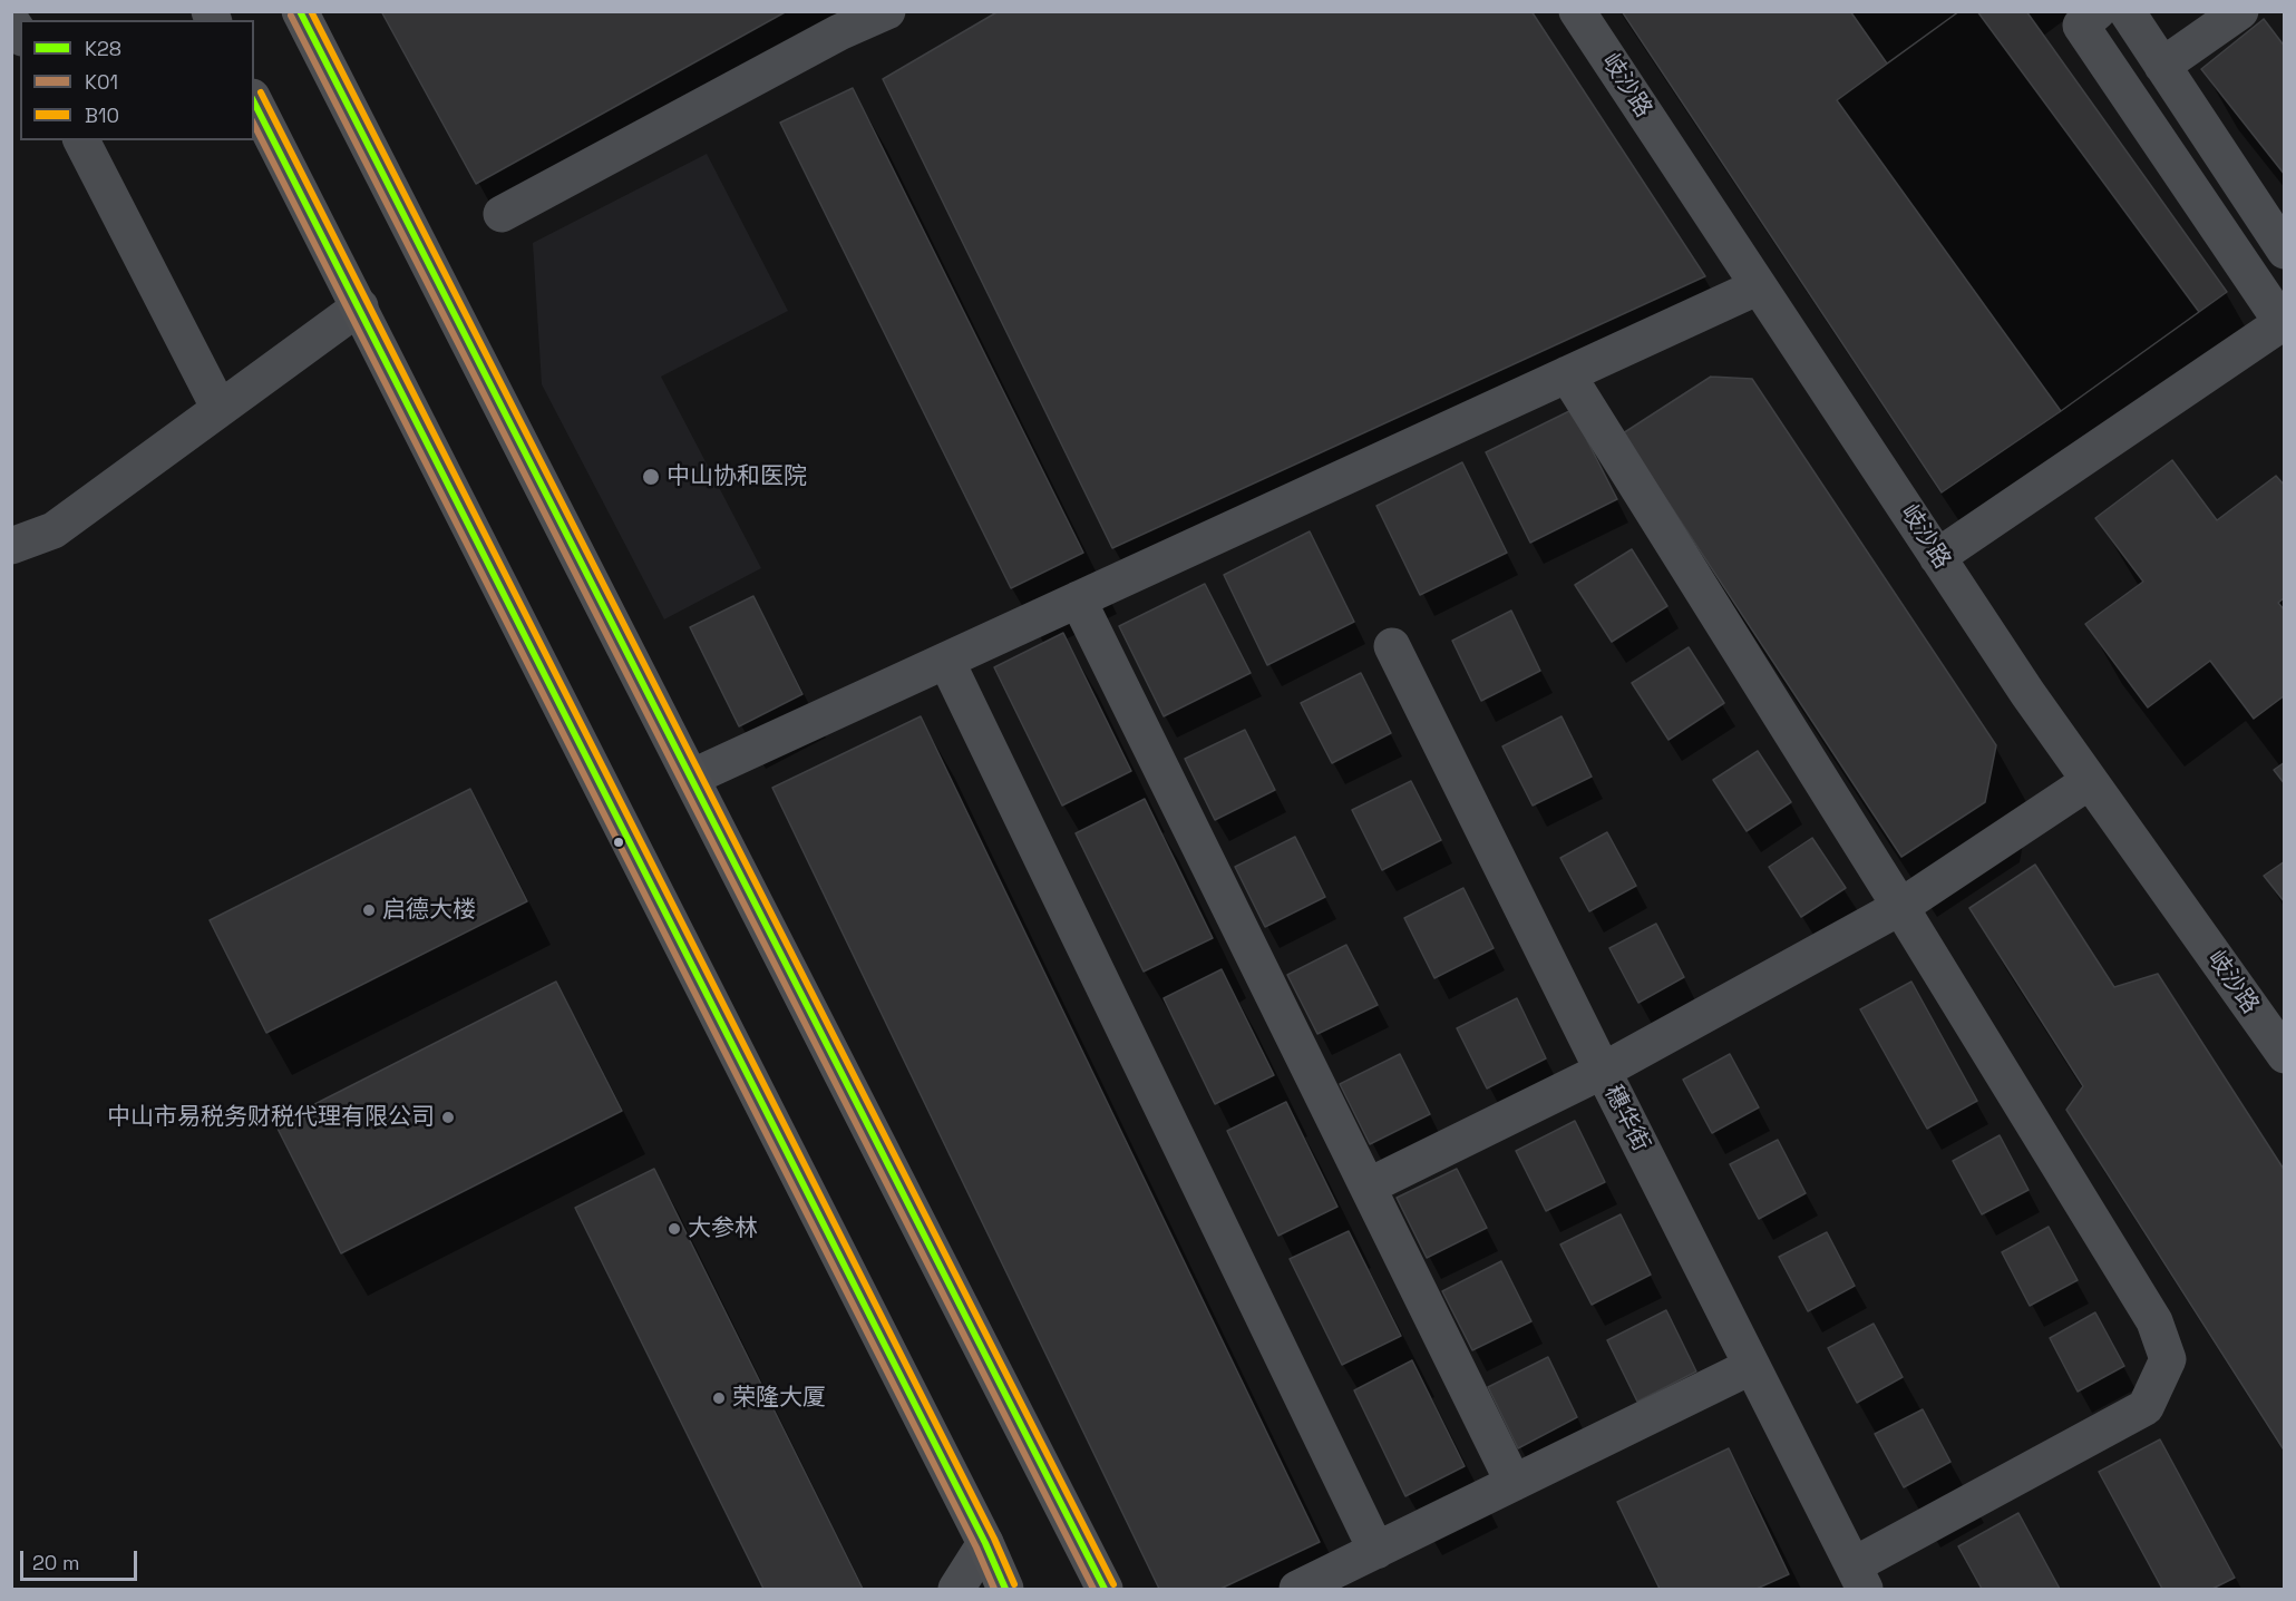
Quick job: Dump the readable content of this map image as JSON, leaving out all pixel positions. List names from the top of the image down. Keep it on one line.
{"streets":{"street":["岐沙路","穗华街"]},"places":["中山协和医院","启德大楼","中山市易税务财税代理有限公司","大参林","荣隆大厦"],"lines":["transit line K28","transit line B10","transit line K01"],"legend":["K28","K01","B10"],"scale_bar":"20 m"}
